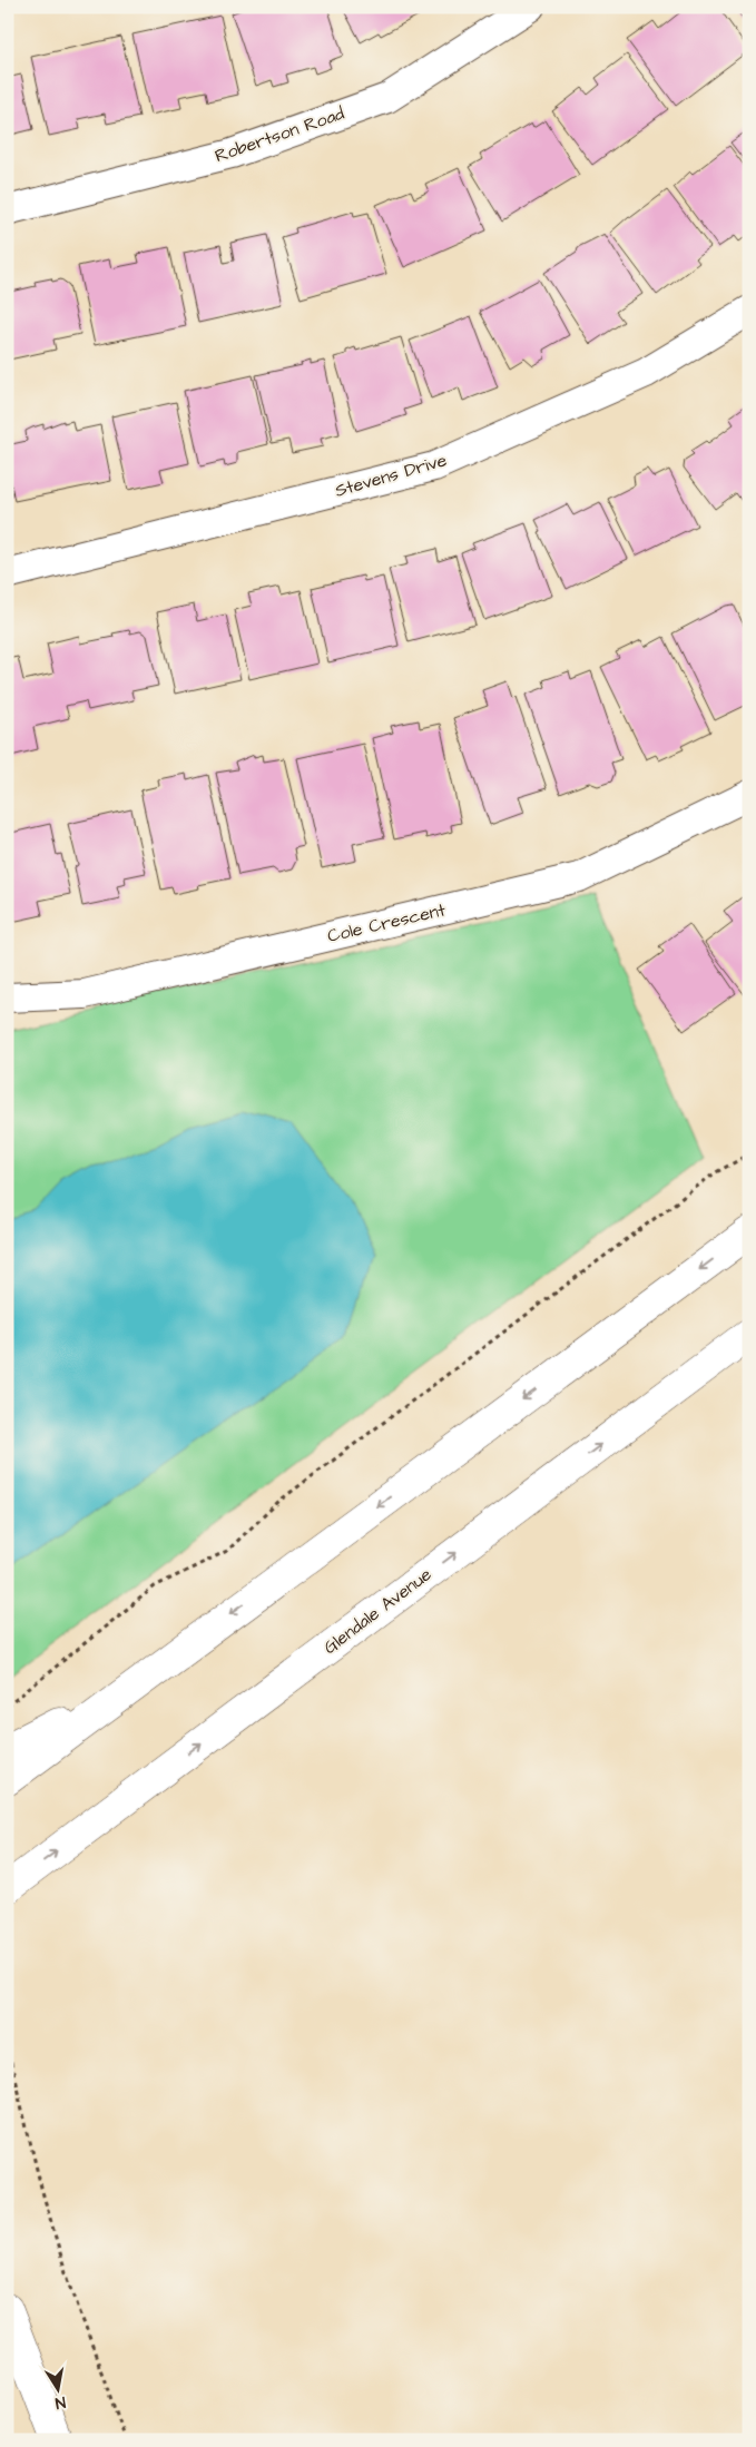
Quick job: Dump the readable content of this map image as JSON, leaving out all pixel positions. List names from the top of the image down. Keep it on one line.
{"streets":{"main road":["Glendale Avenue"],"street":["Robertson Road","Stevens Drive","Cole Crescent"]},"north":"bottom"}
